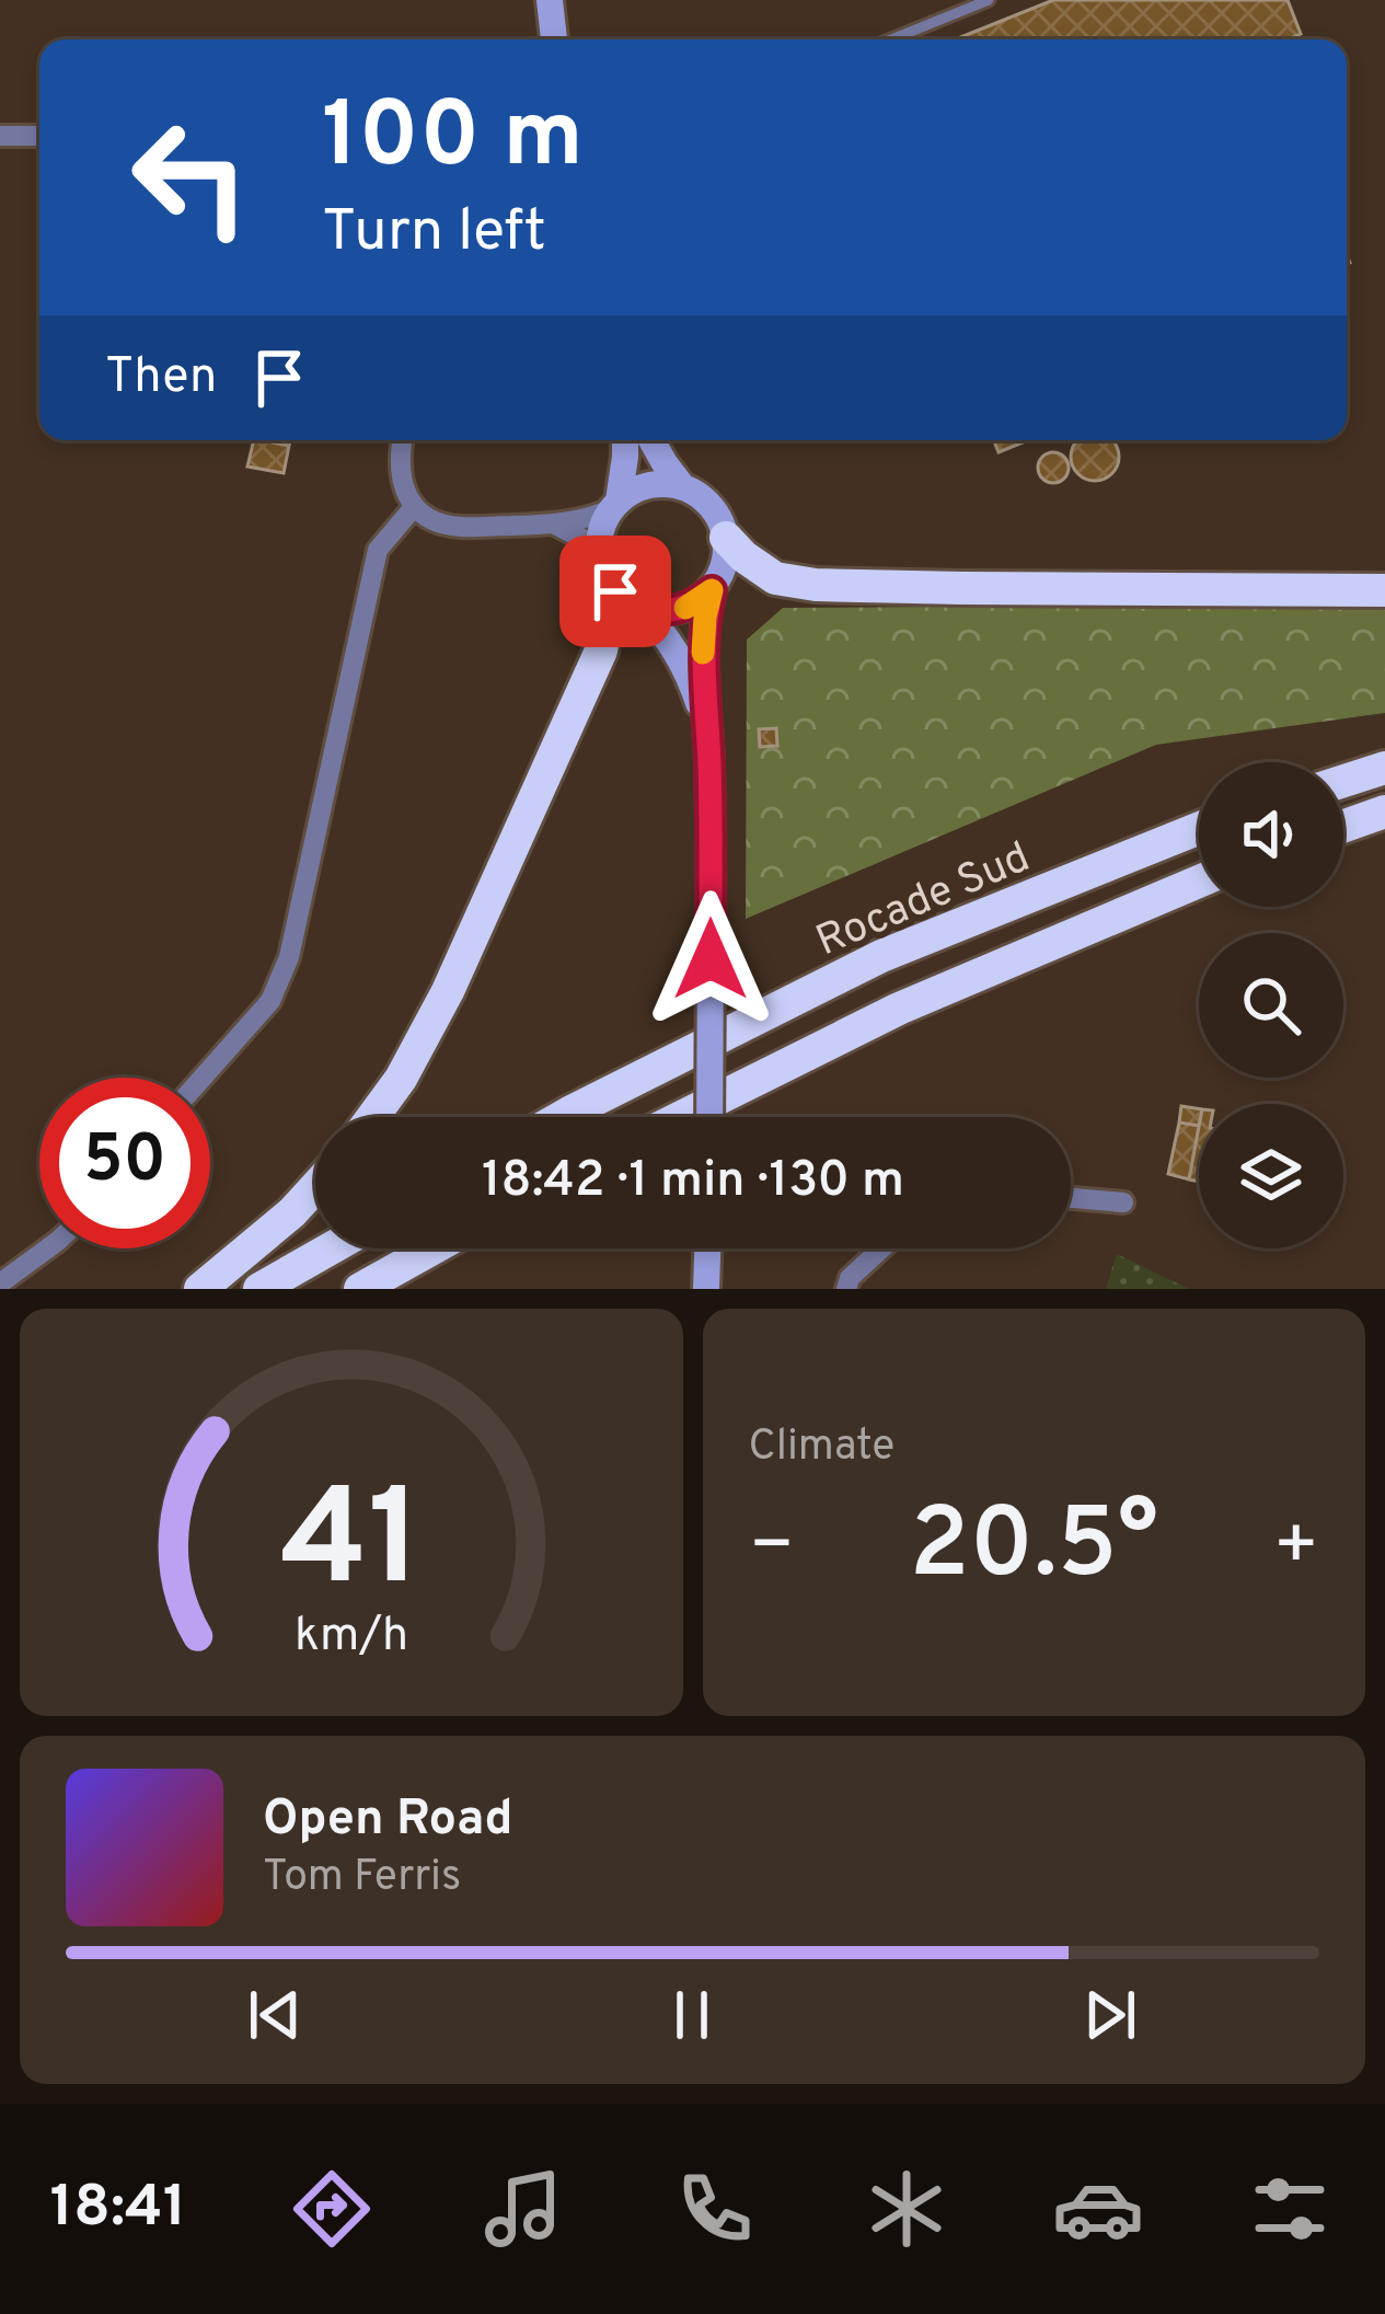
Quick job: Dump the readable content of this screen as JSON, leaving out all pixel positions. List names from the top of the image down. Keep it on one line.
{"streets":{"highway":["Rocade Sud"]},"page":{"turn":["100 m","Turn left"],"then":"Then","limit":"50","trip":"18:42 · 1 min · 130 m","tile":"Climate","heat":["−","20.5°","+"],"song":["Open Road","Tom Ferris"],"tabs":"18:41","gauge":["41","km/h"]}}
